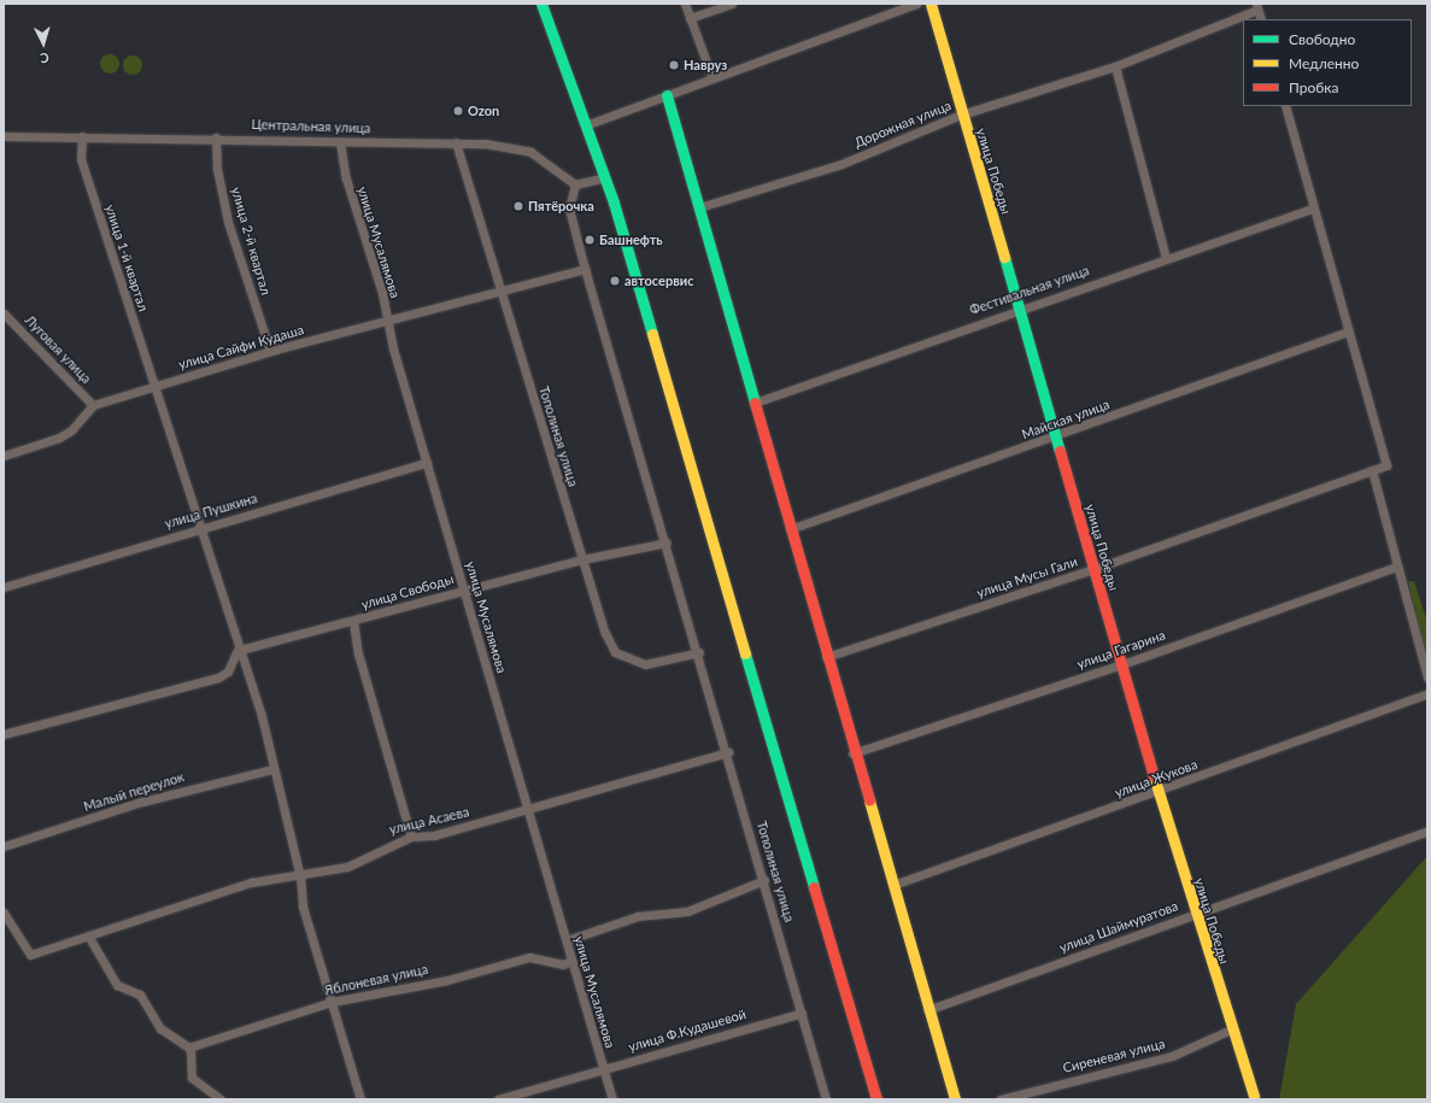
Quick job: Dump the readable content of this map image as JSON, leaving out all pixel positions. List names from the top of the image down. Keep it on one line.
{"streets":{"street":["Дорожная улица","Центральная улица","улица Победы","улица 2-й квартал","улица Мусалямова","улица 1-й квартал","Фестивальная улица","улица Сайфи Кудаша","Луговая улица","Майская улица","Тополиная улица","улица Пушкина","улица Мусы Гали","улица Свободы","улица Гагарина","улица Жукова","Малый переулок","улица Асаева","улица Шаймуратова","Яблоневая улица","улица Ф.Кудашевой","Сиреневая улица"]},"crossings":[["Дорожная улица","улица Победы"],["Центральная улица","улица 2-й квартал"],["Центральная улица","улица Мусалямова"],["Центральная улица","улица 1-й квартал"],["Центральная улица","Тополиная улица"],["улица Победы","Фестивальная улица"],["улица Победы","Майская улица"],["улица Победы","улица Мусы Гали"],["улица Победы","улица Гагарина"],["улица Победы","улица Жукова"],["улица Победы","улица Шаймуратова"],["улица Победы","Сиреневая улица"],["улица 2-й квартал","улица Сайфи Кудаша"],["улица Мусалямова","улица Сайфи Кудаша"],["улица Мусалямова","улица Пушкина"],["улица Мусалямова","улица Свободы"],["улица Мусалямова","улица Асаева"],["улица Мусалямова","Яблоневая улица"],["улица Мусалямова","улица Ф.Кудашевой"],["улица 1-й квартал","улица Сайфи Кудаша"],["улица 1-й квартал","улица Пушкина"],["улица 1-й квартал","улица Свободы"],["улица 1-й квартал","Малый переулок"],["улица 1-й квартал","улица Асаева"],["улица 1-й квартал","Яблоневая улица"],["улица Сайфи Кудаша","Луговая улица"],["улица Сайфи Кудаша","Тополиная улица"],["Тополиная улица","улица Свободы"],["Тополиная улица","улица Асаева"],["Тополиная улица","улица Ф.Кудашевой"]],"places":["Навруз","Ozon","Пятёрочка","Башнефть","автосервис"],"legend":["Свободно","Медленно","Пробка"],"north":"bottom"}
